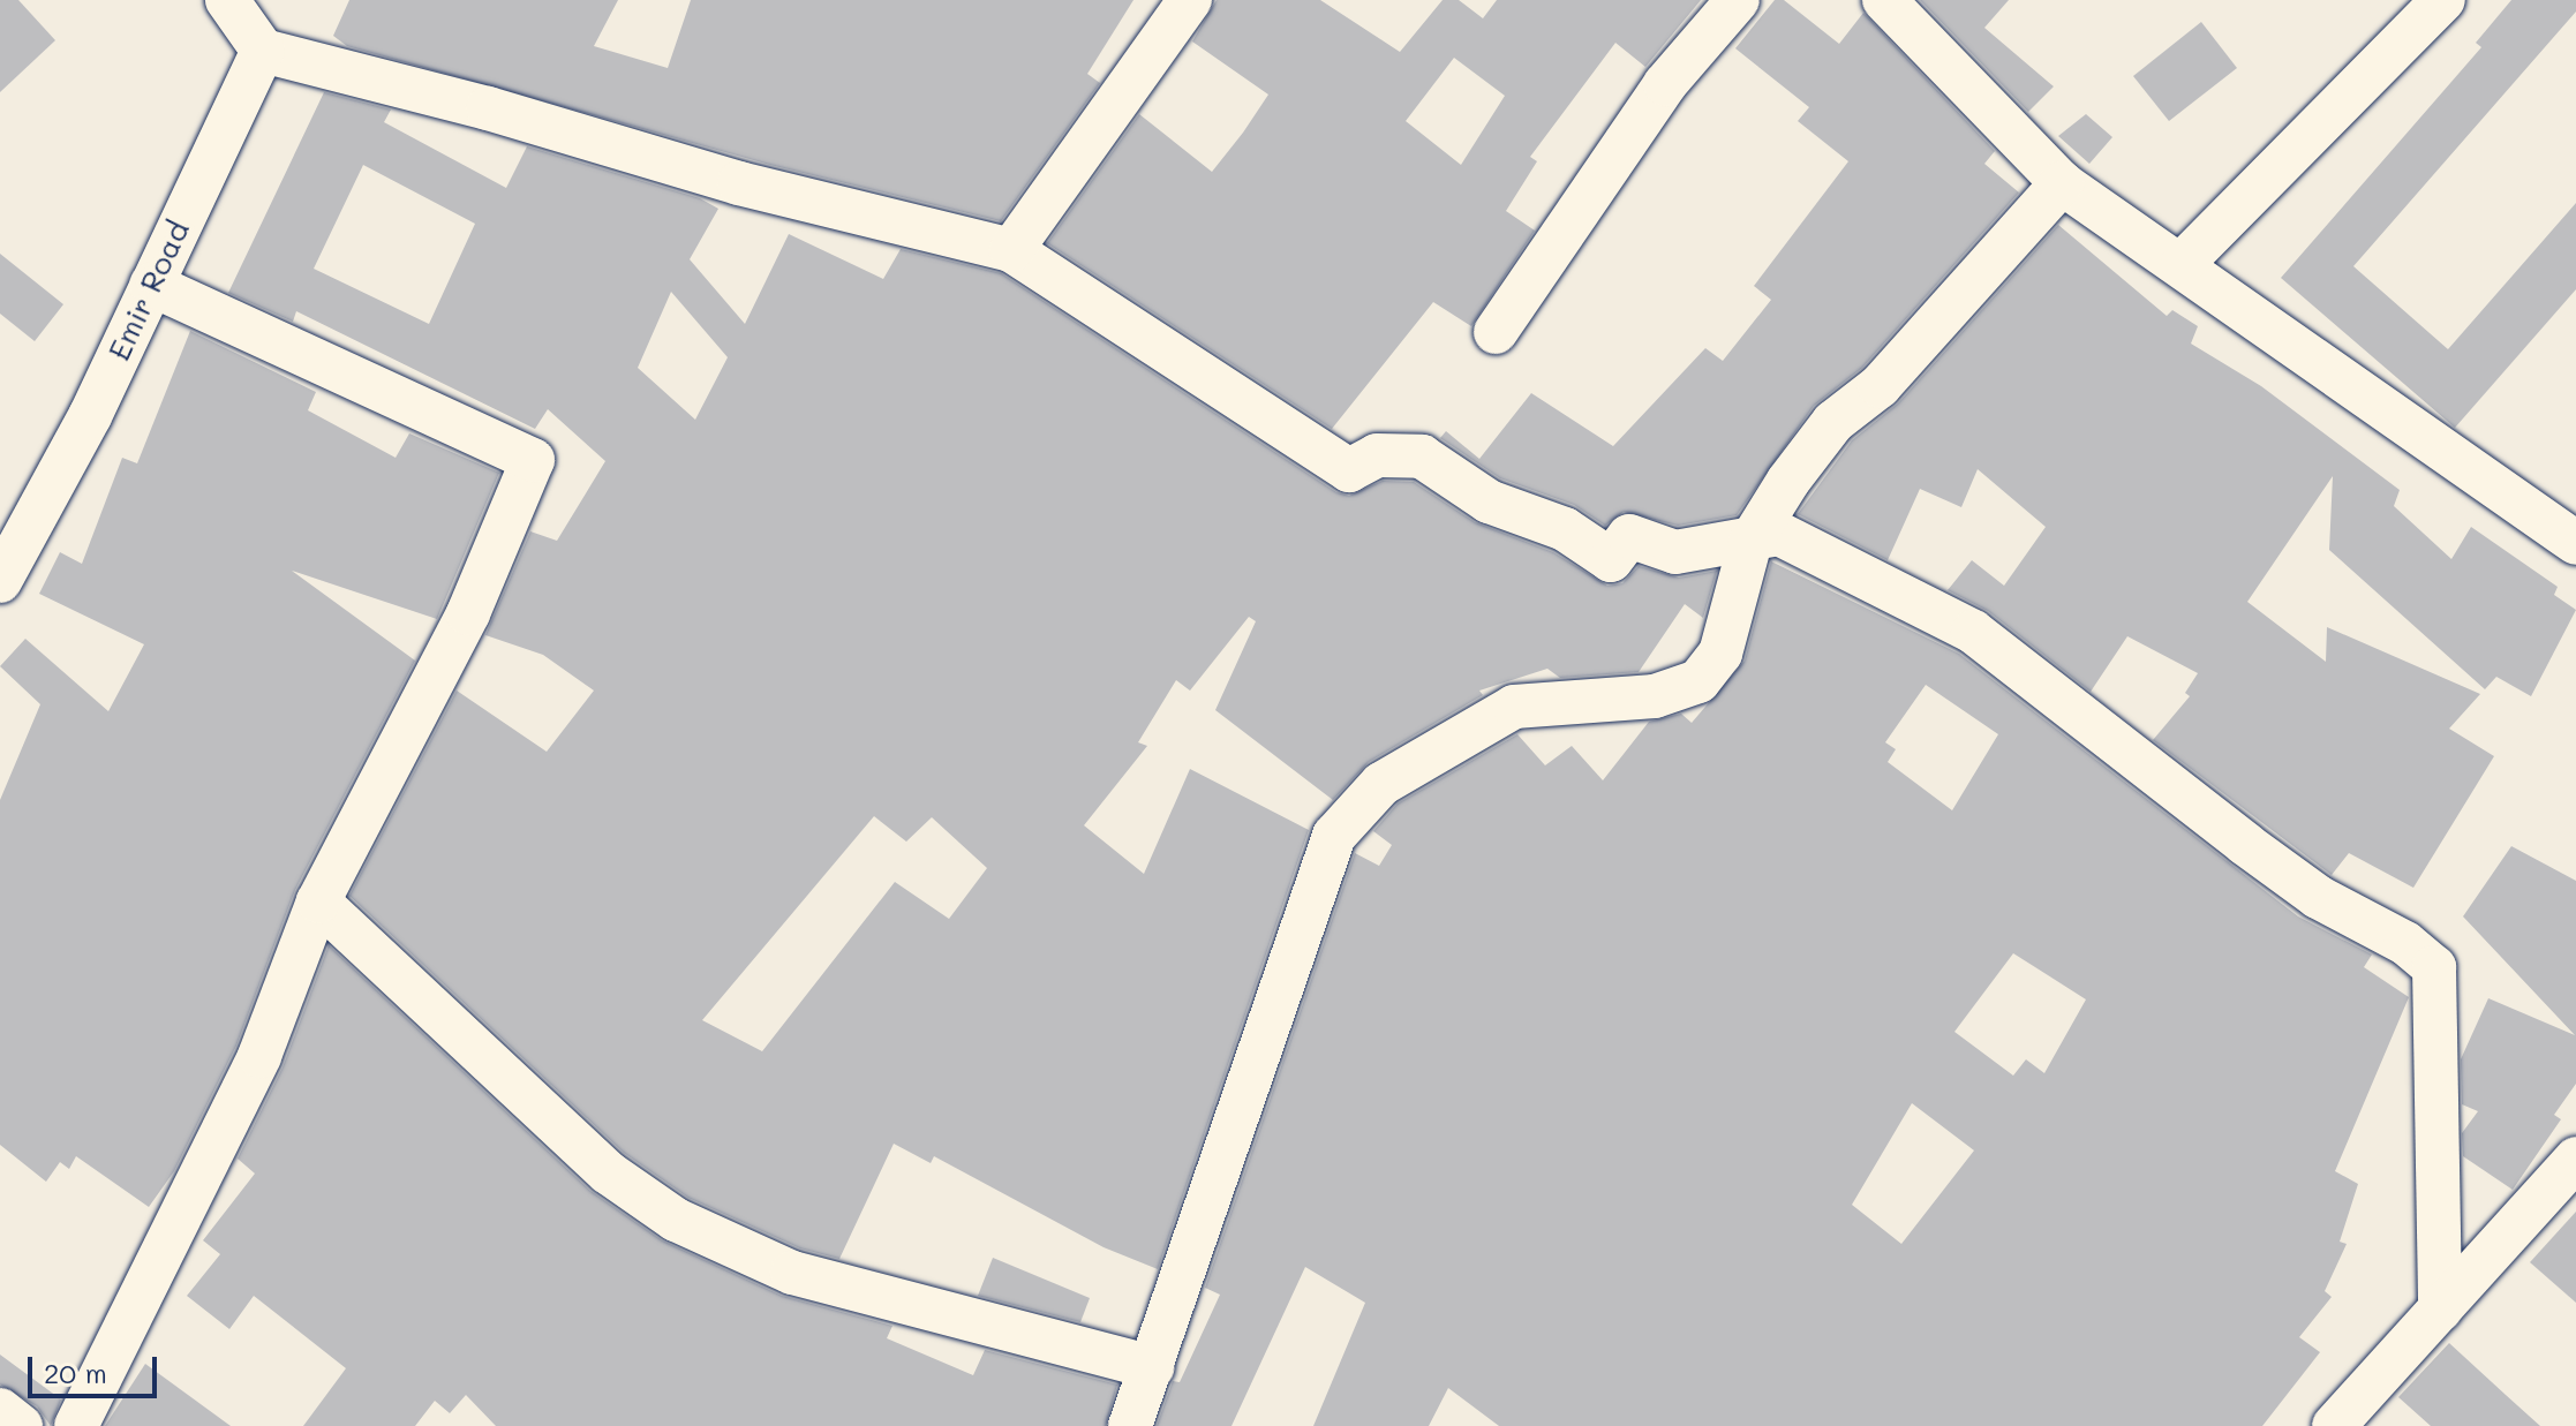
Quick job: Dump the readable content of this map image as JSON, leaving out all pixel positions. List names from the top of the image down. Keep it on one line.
{"streets":{"street":["Emir Road"]},"scale_bar":"20 m"}
